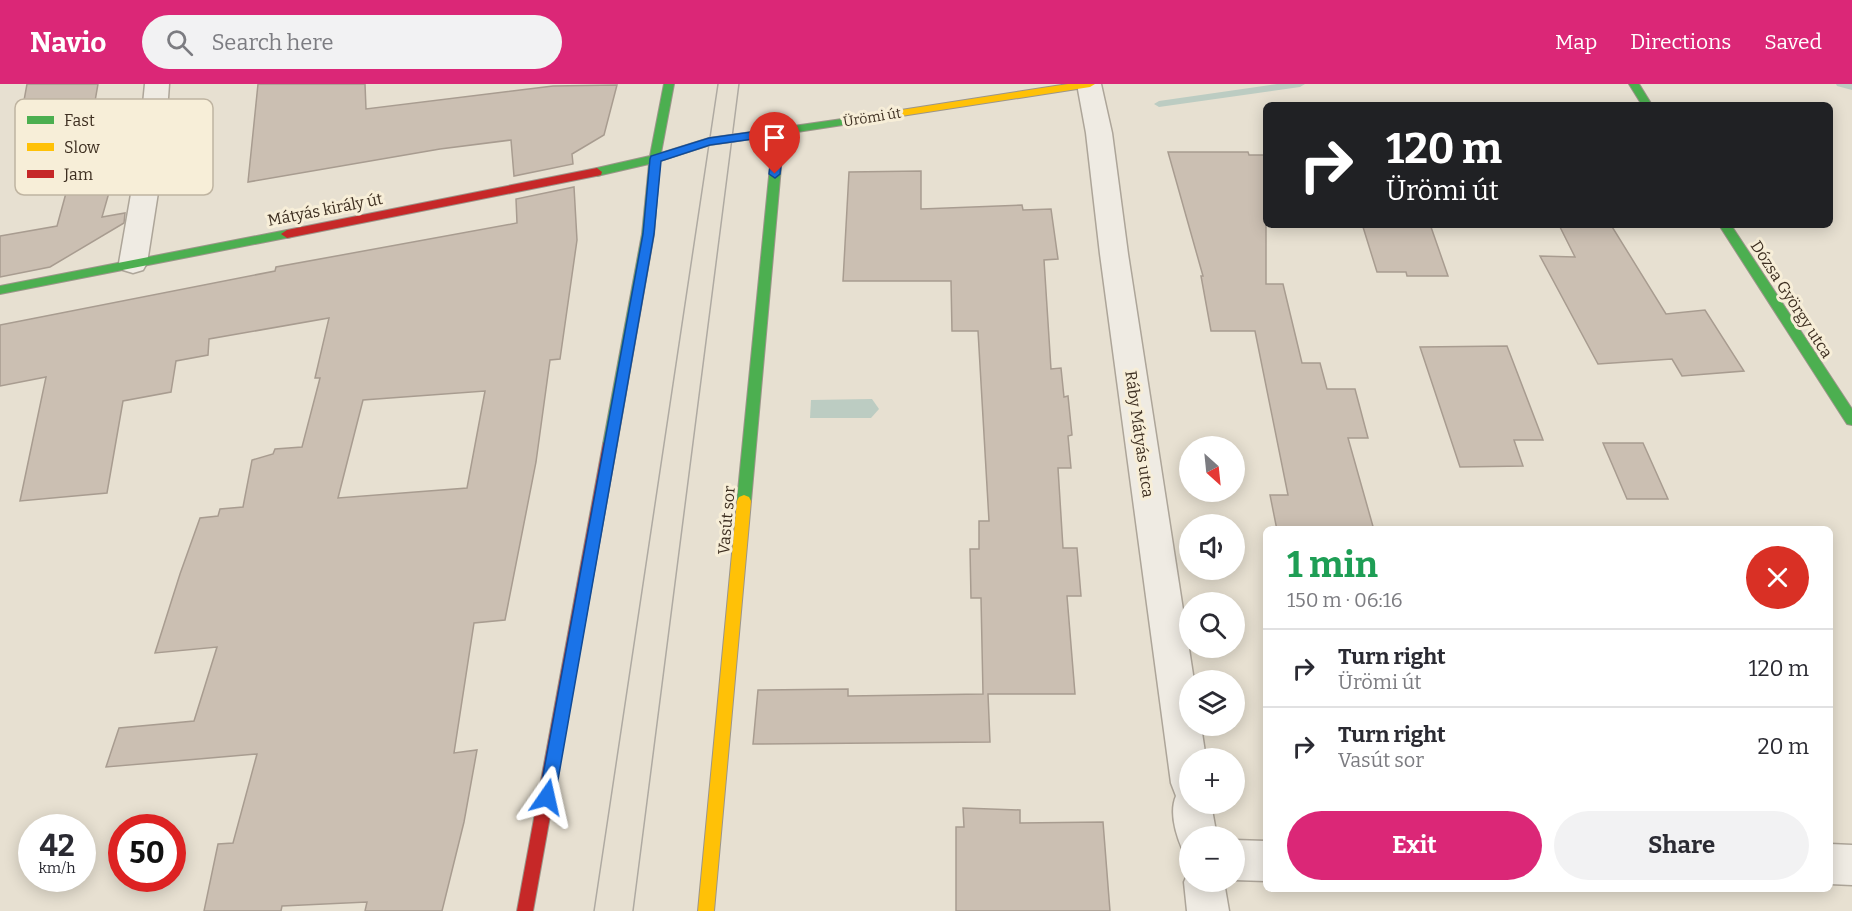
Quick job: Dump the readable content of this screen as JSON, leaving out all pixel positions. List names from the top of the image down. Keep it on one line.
{"streets":{"street":["Ürömi út","Mátyás király út","Dózsa György utca","Ráby Mátyás utca","Vasút sor"]},"crossings":[["Ürömi út","Mátyás király út"],["Ürömi út","Ráby Mátyás utca"],["Ürömi út","Vasút sor"]],"legend":["Fast","Slow","Jam"],"north":"bottom right","page":{"header":"Navio","search":"Search here","nav":["Map","Directions","Saved"],"turn":["120 m","Ürömi út"],"map_buttons":["+","−"],"heading":["1 min","150 m · 06:16"],"list":[{"name":"Turn right","note":"Ürömi út","value":"120 m"},{"name":"Turn right","note":"Vasút sor","value":"20 m"}],"buttons":["Exit","Share"],"speed":"42 km/h","limit":"50"}}
